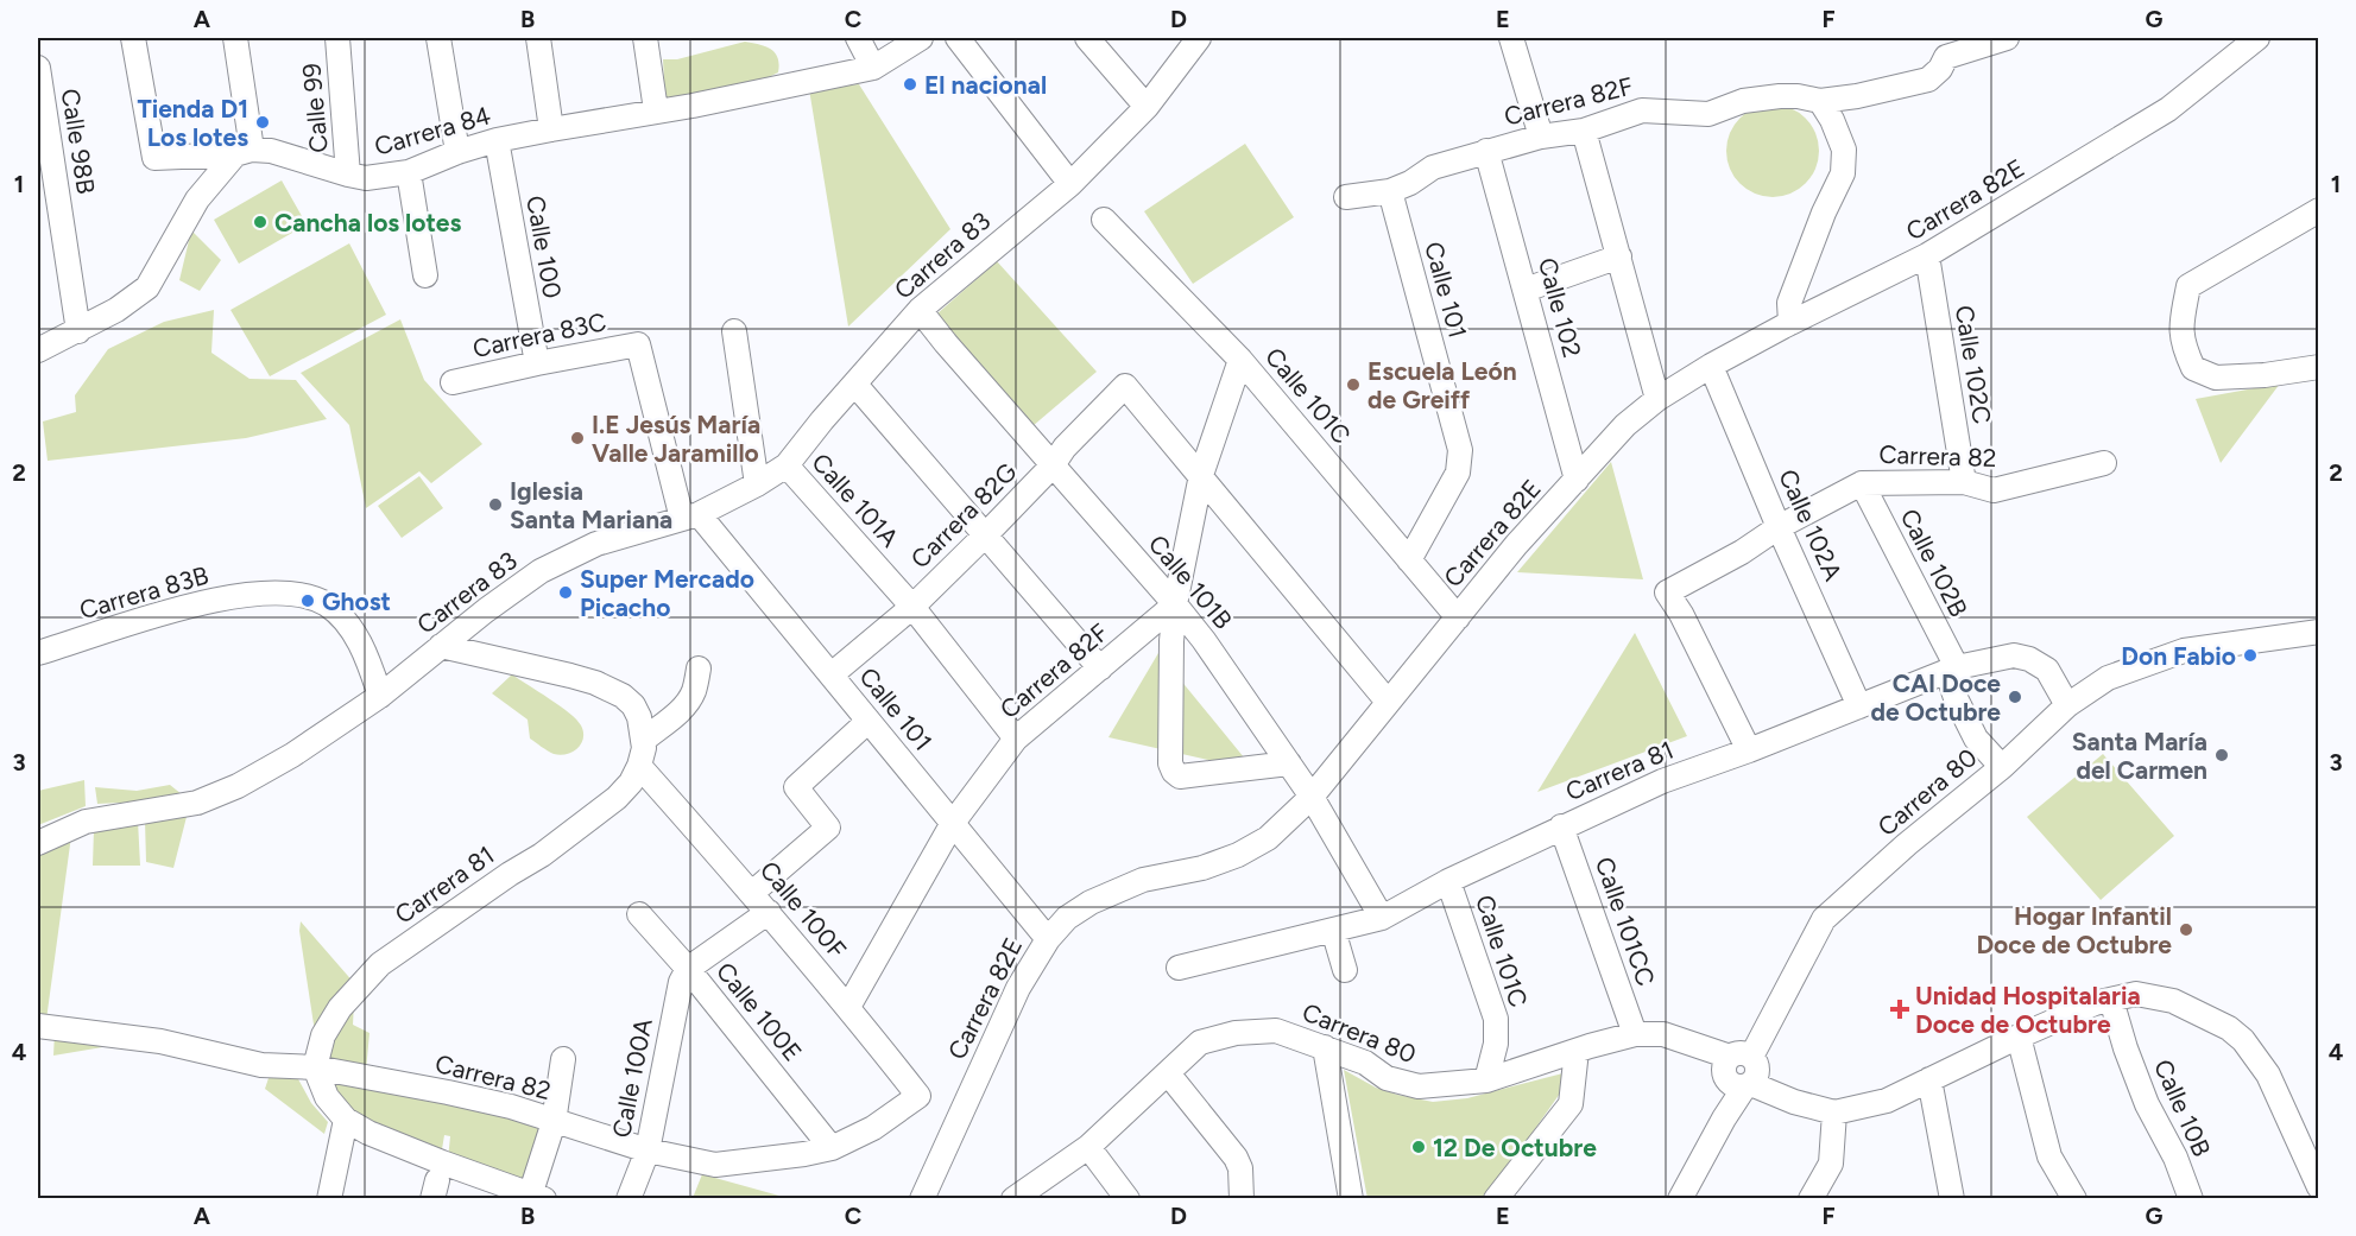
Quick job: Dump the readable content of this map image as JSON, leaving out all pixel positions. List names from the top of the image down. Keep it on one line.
{"streets":{"street":["Carrera 82F","Calle 99","Carrera 84","Calle 98B","Carrera 82E","Calle 100","Carrera 83","Calle 101","Calle 102","Carrera 83C","Calle 102C","Calle 101C","Carrera 82","Calle 101A","Carrera 82G","Calle 102A","Calle 102B","Calle 101B","Carrera 83B","Carrera 81","Carrera 80","Calle 100F","Calle 101CC","Calle 100E","Calle 100A","Calle 10B"]},"crossings":[["Carrera 82F","Calle 101"],["Carrera 82F","Calle 102"],["Carrera 82F","Calle 101A"],["Carrera 82F","Calle 101B"],["Carrera 82F","Calle 100F"],["Calle 99","Carrera 84"],["Carrera 84","Calle 100"],["Carrera 82E","Calle 101"],["Carrera 82E","Calle 102"],["Carrera 82E","Calle 102C"],["Carrera 82E","Calle 101C"],["Carrera 82E","Calle 102A"],["Carrera 82E","Calle 101B"],["Calle 100","Carrera 83C"],["Carrera 83","Calle 101"],["Carrera 83","Calle 101A"],["Carrera 83","Calle 101B"],["Carrera 83","Carrera 83B"],["Carrera 83","Carrera 81"],["Calle 101","Carrera 83C"],["Calle 101","Calle 101C"],["Calle 101","Carrera 82G"],["Calle 102C","Carrera 82"],["Calle 101C","Carrera 81"],["Calle 101C","Carrera 80"],["Carrera 82","Calle 102A"],["Carrera 82","Calle 102B"],["Carrera 82","Carrera 81"],["Carrera 82","Calle 100F"],["Carrera 82","Calle 100E"],["Carrera 82","Calle 100A"],["Calle 101A","Carrera 82G"],["Carrera 82G","Calle 101B"],["Calle 102A","Carrera 81"],["Calle 102B","Carrera 81"],["Calle 102B","Carrera 80"],["Calle 101B","Carrera 81"],["Carrera 81","Carrera 80"],["Carrera 81","Calle 100F"],["Carrera 81","Calle 101CC"],["Carrera 80","Calle 101CC"],["Calle 100E","Calle 100A"]],"places":{"other":["El nacional","Tienda D1 Los lotes","Cancha los lotes","Escuela León de Greiff","I.E Jesús María Valle Jaramillo","Iglesia Santa Mariana","Super Mercado Picacho","Ghost","Don Fabio","CAI Doce de Octubre","Santa María del Carmen","Hogar Infantil Doce de Octubre","12 De Octubre"],"health":["Unidad Hospitalaria Doce de Octubre"]},"grid":{"columns":["A","B","C","D","E","F","G"],"rows":["1","2","3","4"]}}
